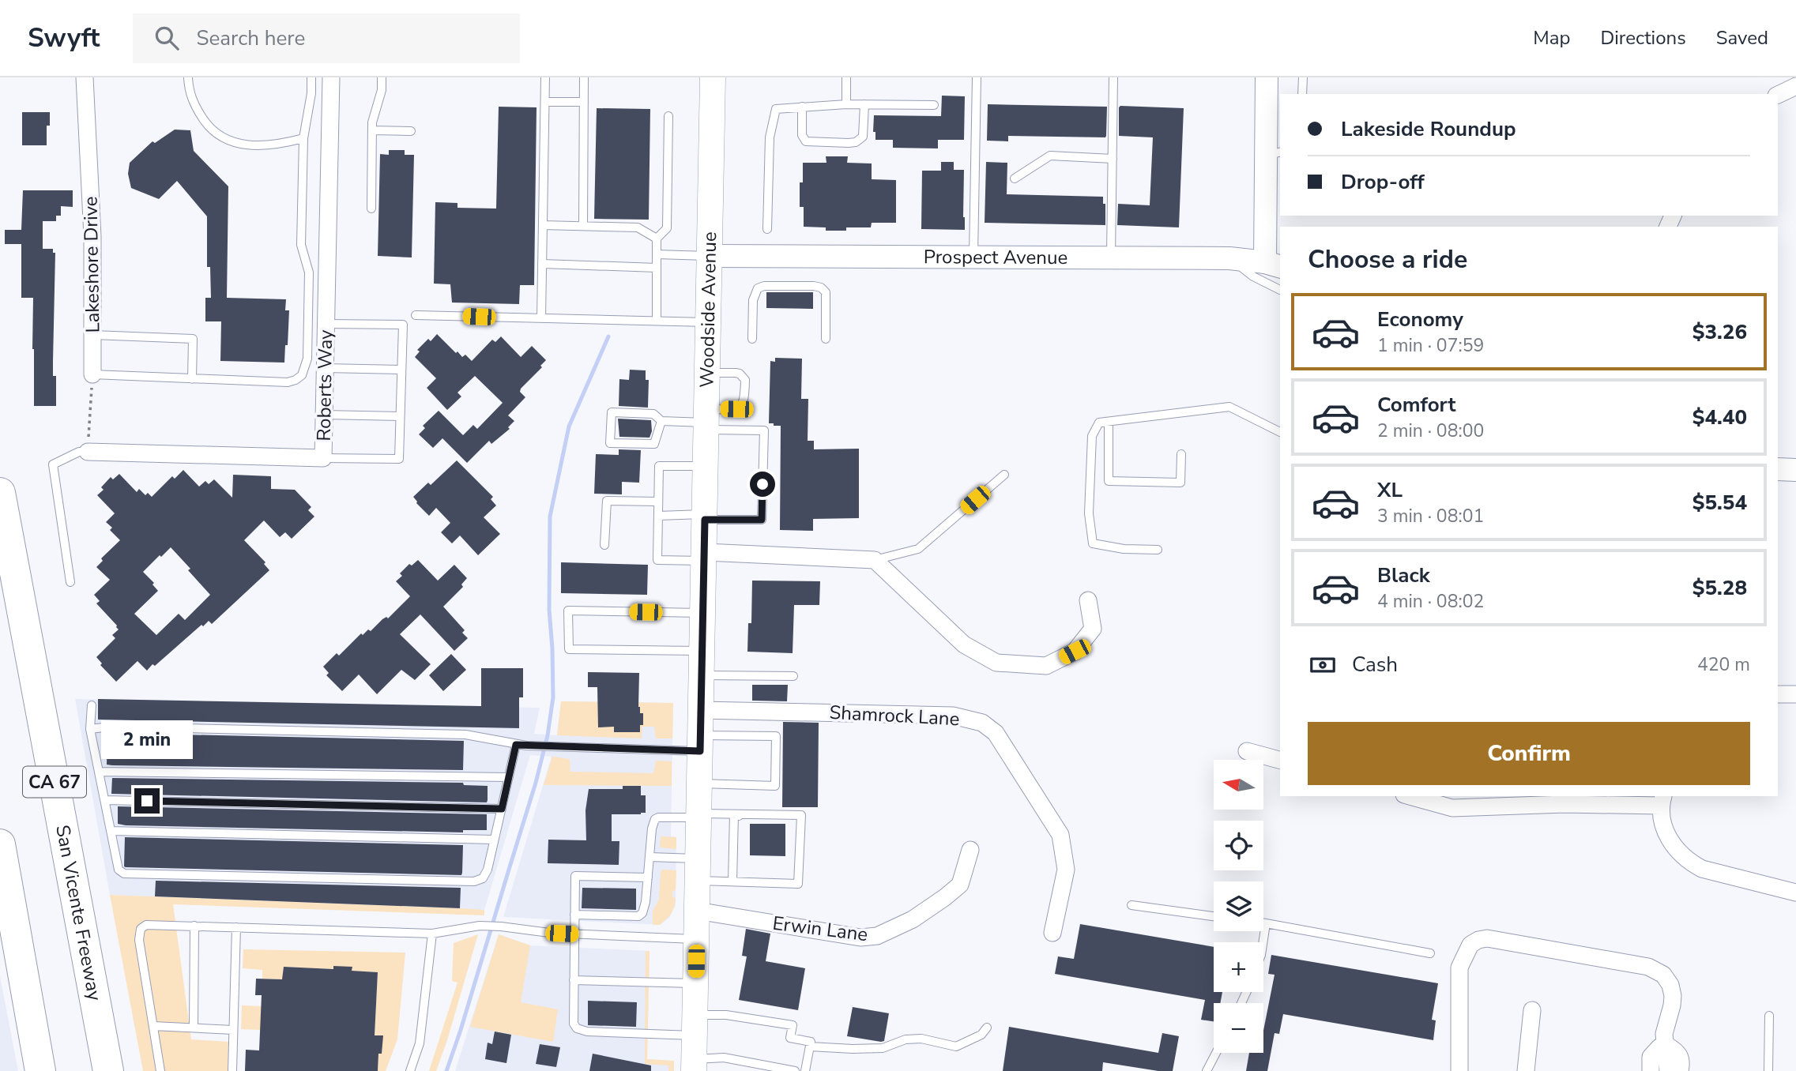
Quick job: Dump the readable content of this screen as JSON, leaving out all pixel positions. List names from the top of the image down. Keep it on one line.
{"streets":{"highway":["CA 67","San Vicente Freeway"],"main road":["Woodside Avenue"],"street":["Prospect Avenue","Lakeshore Drive","Roberts Way","Shamrock Lane","Erwin Lane"]},"crossings":[["Prospect Avenue","Woodside Avenue"],["Woodside Avenue","Shamrock Lane"],["Woodside Avenue","Erwin Lane"]],"north":"left","page":{"header":"Swyft","search":"Search here","nav":["Map","Directions","Saved"],"banner":["Lakeside Roundup","Drop-off"],"heading":"Choose a ride","list":[{"name":"Economy","note":"1 min · 07:59","value":"$3.26"},{"name":"Comfort","note":"2 min · 08:00","value":"$4.40"},{"name":"XL","note":"3 min · 08:01","value":"$5.54"},{"name":"Black","note":"4 min · 08:02","value":"$5.28"}],"pay":["Cash","420 m"],"buttons":"Confirm","bubble":"2 min","map_buttons":["+","−"]}}
